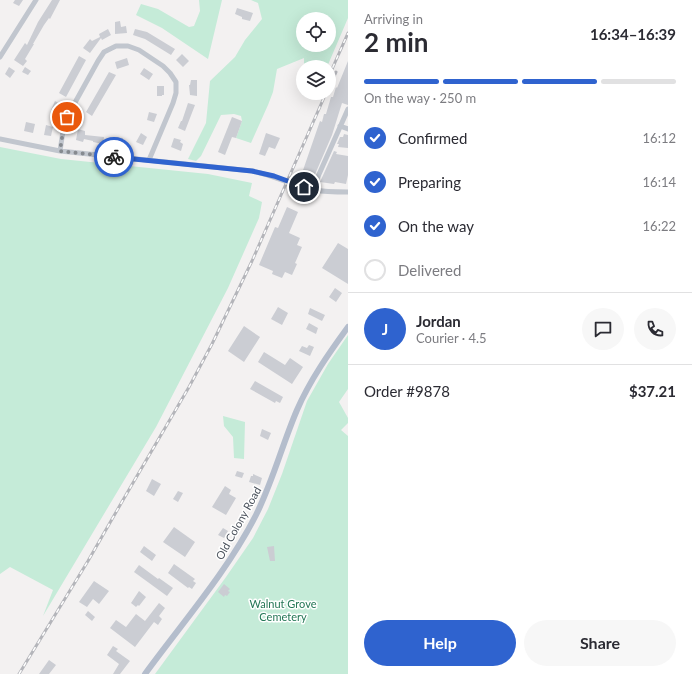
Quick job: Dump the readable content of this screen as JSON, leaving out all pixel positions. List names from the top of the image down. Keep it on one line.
{"streets":{"main road":["Old Colony Road"]},"parks":["Walnut Grove Cemetery"],"page":{"heading":["2 min","Arriving in","16:34–16:39"],"panel":["Jordan","Courier · 4.5","Order #9878","$37.21"],"bar":"On the way · 250 m","list":[["Confirmed","16:12"],["Preparing","16:14"],["On the way","16:22"],"Delivered"],"round":"J","buttons":["Help","Share"]}}
